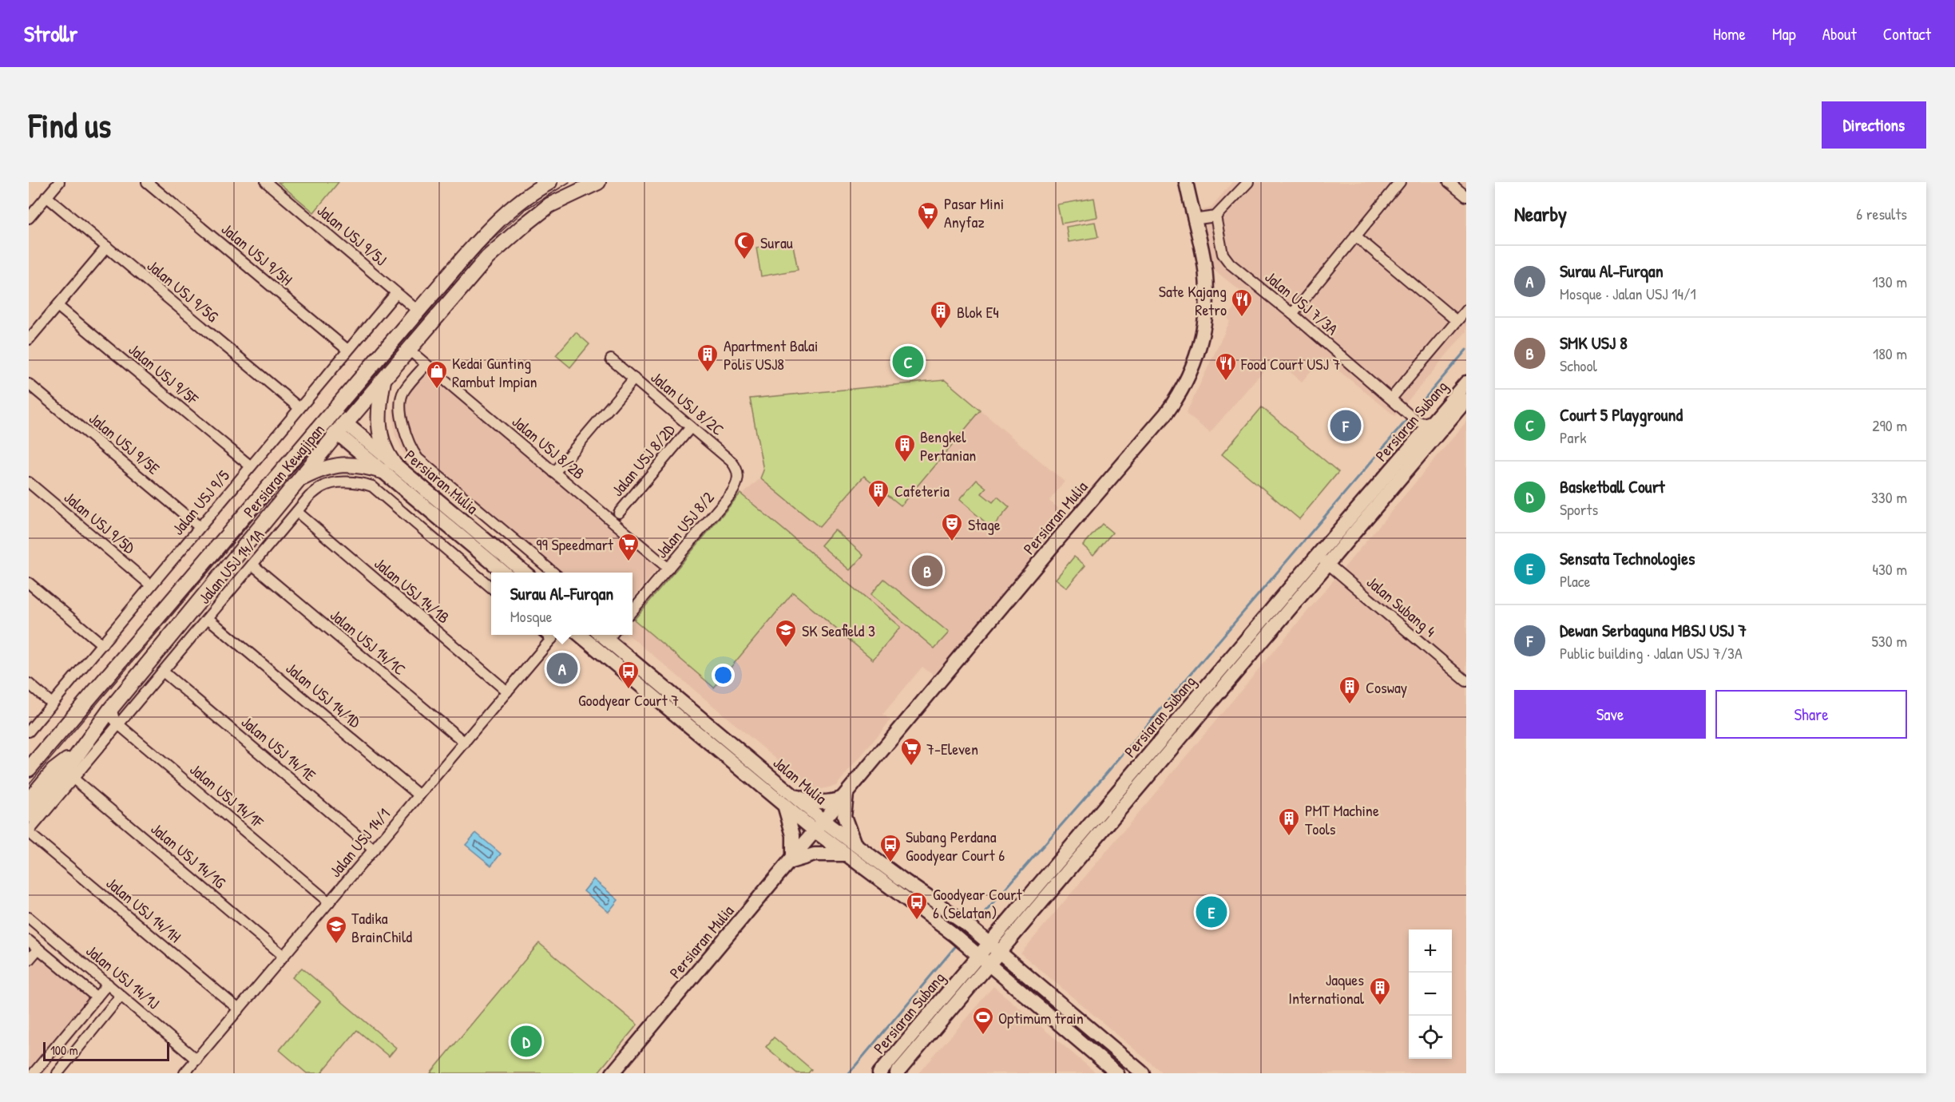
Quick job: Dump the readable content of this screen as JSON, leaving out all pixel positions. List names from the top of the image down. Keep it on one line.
{"streets":{"main road":["Persiaran Kewajipan"],"street":["Jalan USJ 9/5J","Jalan USJ 9/5H","Jalan USJ 9/5G","Jalan USJ 7/3A","Jalan USJ 9/5F","Jalan USJ 8/2C","Persiaran Subang","Jalan USJ 9/5E","Jalan USJ 8/2B","Jalan USJ 8/2D","Persiaran Mulia","Jalan USJ 9/5","Jalan USJ 9/5D","Jalan USJ 8/2","Jalan USJ 14/1A","Jalan USJ 14/1B","Jalan Subang 4","Jalan USJ 14/1C","Jalan USJ 14/1D","Jalan USJ 14/1E","Jalan Mulia","Jalan USJ 14/1F","Jalan USJ 14/1","Jalan USJ 14/1G","Jalan USJ 14/1H","Jalan USJ 14/1J"]},"crossings":[["Jalan USJ 9/5J","Persiaran Kewajipan"],["Jalan USJ 9/5J","Jalan USJ 9/5"],["Jalan USJ 9/5H","Jalan USJ 9/5"],["Jalan USJ 9/5G","Jalan USJ 9/5"],["Jalan USJ 9/5F","Jalan USJ 9/5"],["Jalan USJ 8/2C","Jalan USJ 8/2D"],["Jalan USJ 8/2C","Jalan USJ 8/2"],["Persiaran Subang","Jalan Subang 4"],["Persiaran Subang","Jalan Mulia"],["Jalan USJ 9/5E","Jalan USJ 9/5"],["Jalan USJ 8/2B","Persiaran Kewajipan"],["Jalan USJ 8/2B","Jalan USJ 8/2"],["Persiaran Kewajipan","Persiaran Mulia"],["Persiaran Kewajipan","Jalan USJ 14/1F"],["Persiaran Mulia","Jalan Mulia"],["Jalan USJ 9/5","Jalan USJ 9/5D"],["Jalan USJ 14/1A","Jalan USJ 14/1B"],["Jalan USJ 14/1A","Jalan USJ 14/1C"],["Jalan USJ 14/1A","Jalan USJ 14/1D"],["Jalan USJ 14/1A","Jalan USJ 14/1E"],["Jalan USJ 14/1A","Jalan USJ 14/1F"],["Jalan USJ 14/1A","Jalan USJ 14/1G"],["Jalan USJ 14/1A","Jalan USJ 14/1H"],["Jalan USJ 14/1B","Jalan USJ 14/1"],["Jalan USJ 14/1C","Jalan USJ 14/1"],["Jalan USJ 14/1D","Jalan USJ 14/1"],["Jalan USJ 14/1E","Jalan USJ 14/1"],["Jalan USJ 14/1F","Jalan USJ 14/1"],["Jalan USJ 14/1","Jalan USJ 14/1G"],["Jalan USJ 14/1","Jalan USJ 14/1H"],["Jalan USJ 14/1","Jalan USJ 14/1J"]],"places":{"supermarket":["Pasar Mini Anyfaz","99 Speedmart","7-Eleven"],"mosque":["Surau"],"restaurant":["Sate Kajang Retro","Food Court USJ 7"],"building":["Blok E4","Apartment Balai Polis USJ8","Bengkel Pertanian","Cafeteria","Cosway","PMT Machine Tools","Jaques International"],"shop":["Kedai Gunting Rambut Impian"],"theatre":["Stage"],"school or university":["SK Seafield 3","Tadika BrainChild"],"bus stop":["Goodyear Court 7","Subang Perdana Goodyear Court 6","Goodyear Court 6 (Selatan)"],"sports":["Optimum train"]},"scale_bar":"100 m","page":{"header":"Strollr","nav":["Home","Map","About","Contact"],"buttons":["Directions",["Save","Share"]],"title":"Find us","heading":["Nearby","6 results"],"list":[{"mark":"A","name":"Surau Al-Furqan","note":"Mosque · Jalan USJ 14/1","value":"130 m"},{"mark":"B","name":"SMK USJ 8","note":"School","value":"180 m"},{"mark":"C","name":"Court 5 Playground","note":"Park","value":"290 m"},{"mark":"D","name":"Basketball Court","note":"Sports","value":"330 m"},{"mark":"E","name":"Sensata Technologies","note":"Place","value":"430 m"},{"mark":"F","name":"Dewan Serbaguna MBSJ USJ 7","note":"Public building · Jalan USJ 7/3A","value":"530 m"}],"pins":["C","F","B","A","E","D"],"popup":["Surau Al-Furqan","Mosque"],"map_buttons":["+","−"],"scale":"100 m"}}
